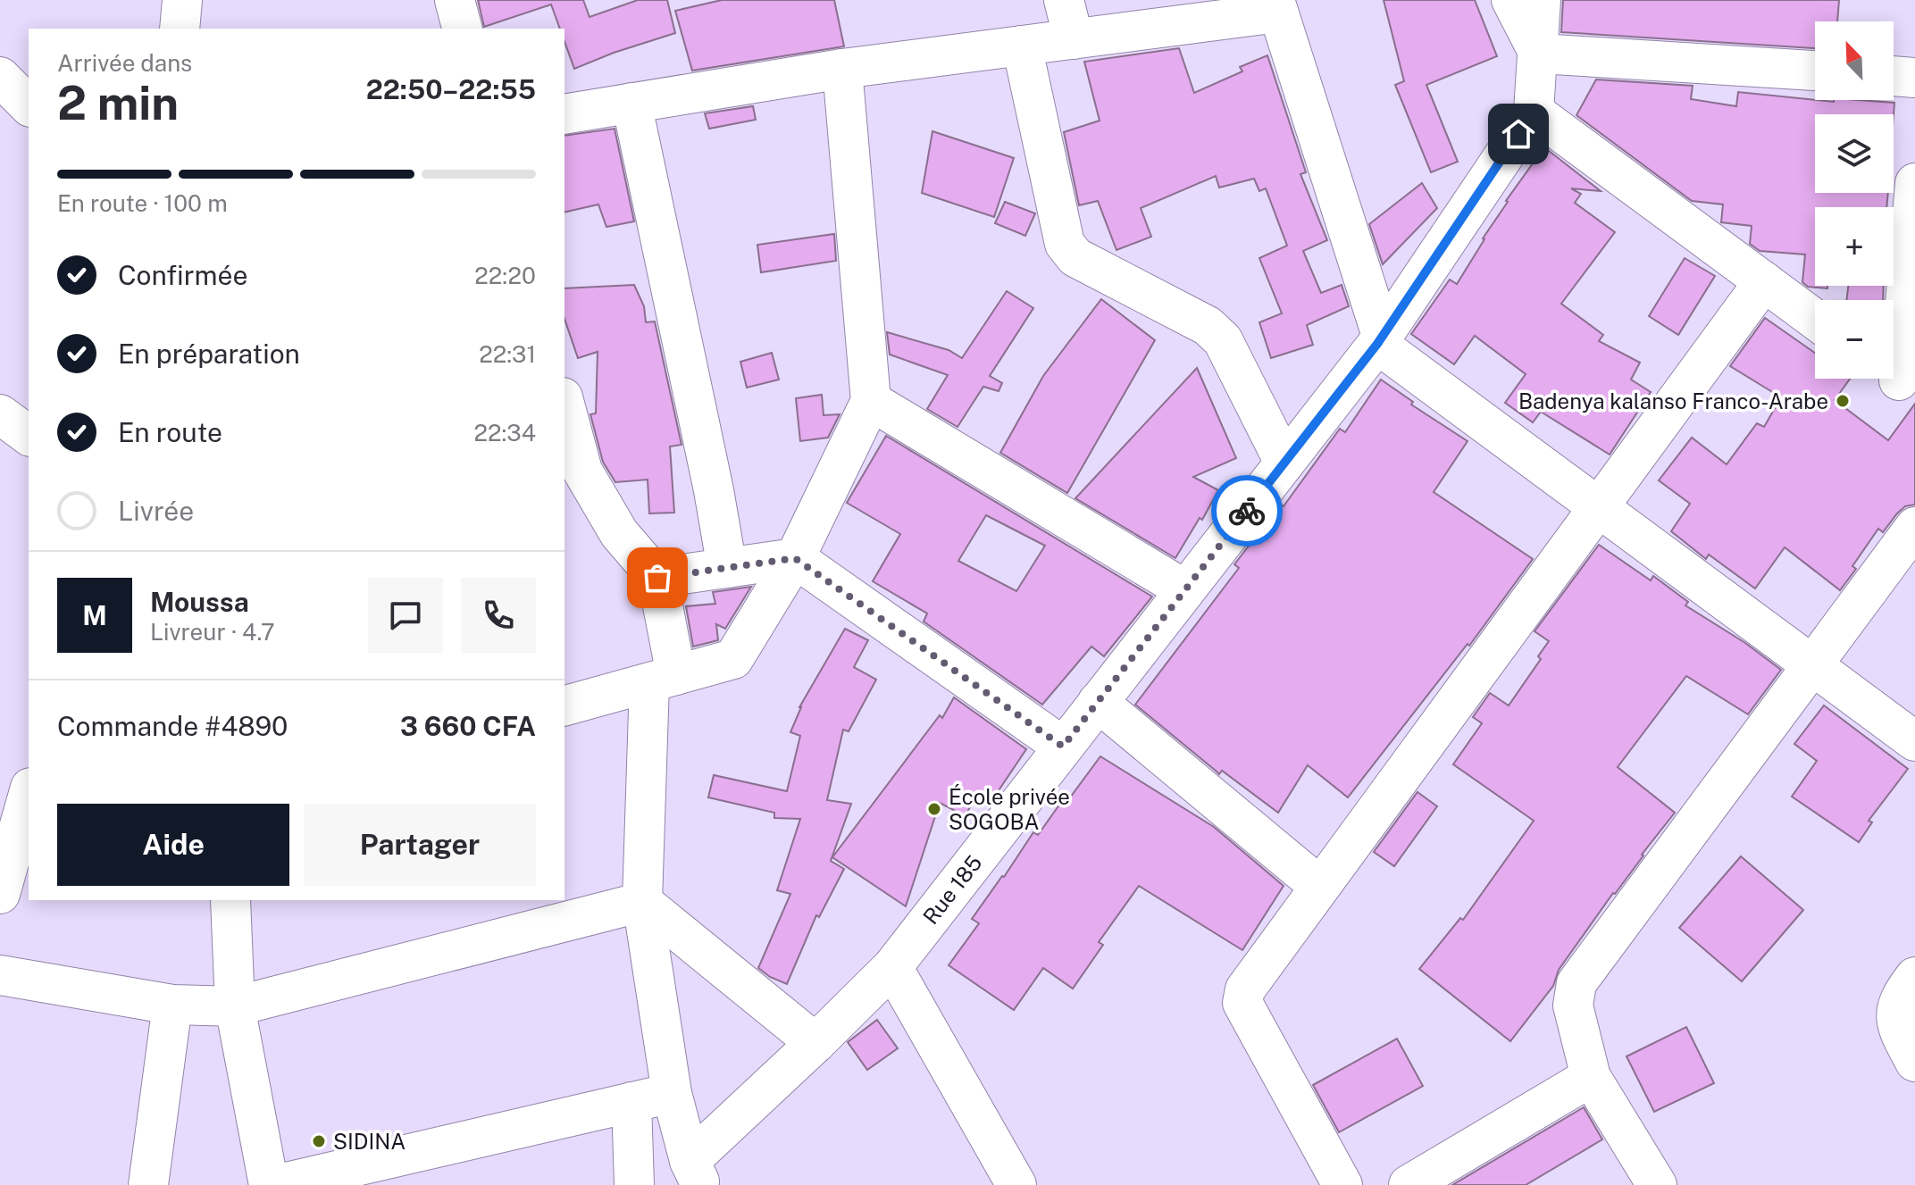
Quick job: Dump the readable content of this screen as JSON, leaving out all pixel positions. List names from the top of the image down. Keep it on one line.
{"streets":{"street":["Rue 185"]},"places":["Badenya kalanso Franco-Arabe","École privée SOGOBA","SIDINA"],"north":"top left","page":{"map_buttons":["+","−"],"heading":["2 min","Arrivée dans","22:50–22:55"],"panel":["Moussa","Livreur · 4.7","Commande #4890","3 660 CFA"],"bar":"En route · 100 m","list":[["Confirmée","22:20"],["En préparation","22:31"],["En route","22:34"],"Livrée"],"round":"M","buttons":["Aide","Partager"]}}
